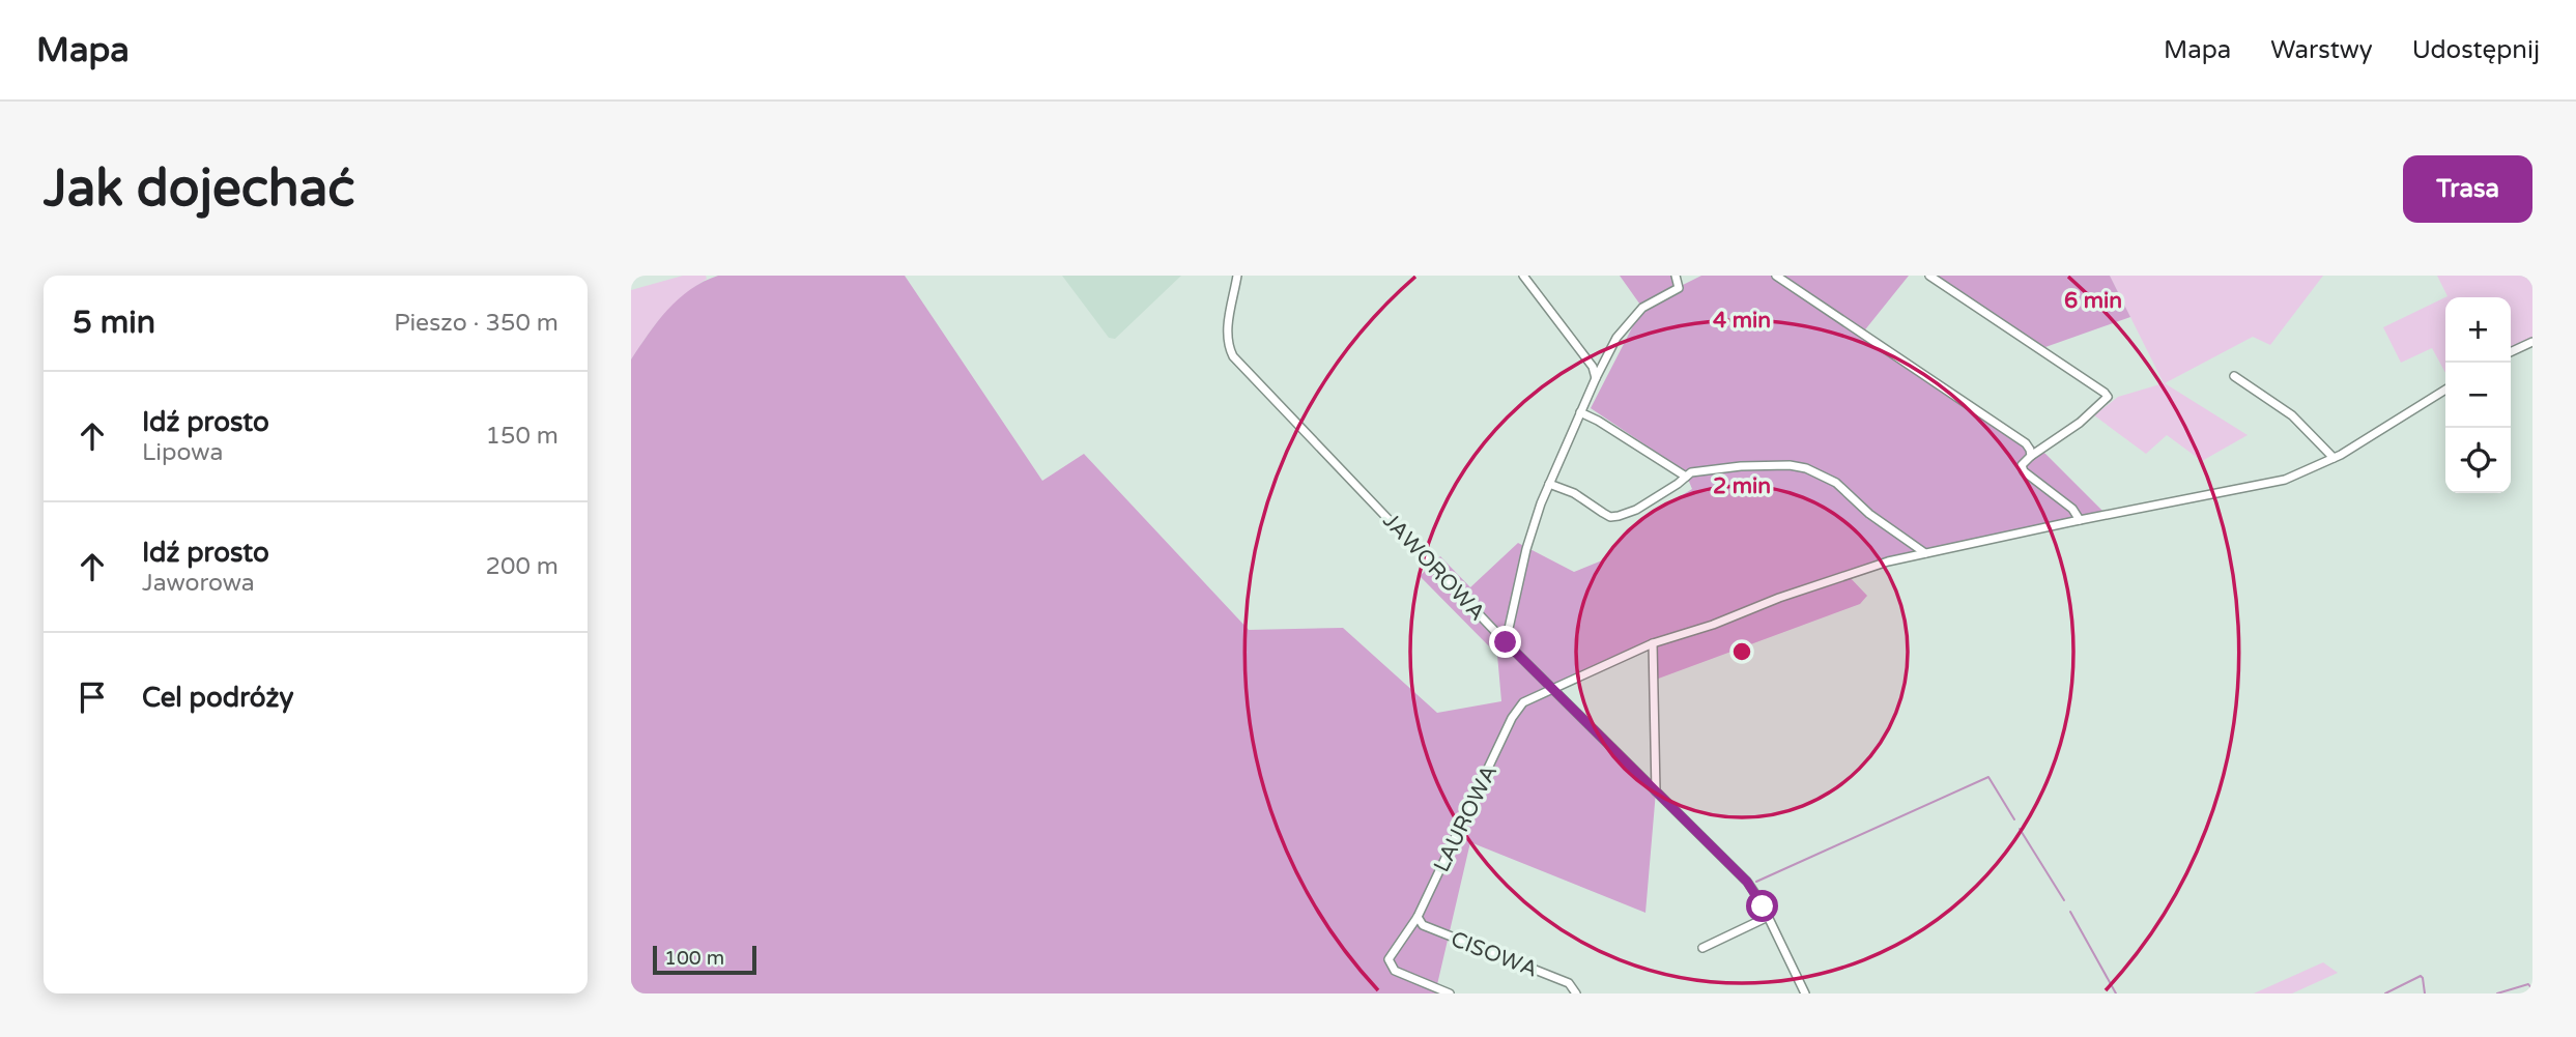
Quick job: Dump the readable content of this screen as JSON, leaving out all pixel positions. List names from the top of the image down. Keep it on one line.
{"streets":{"street":["JAWOROWA","LAUROWA","CISOWA"]},"crossings":[["JAWOROWA","LAUROWA"],["LAUROWA","CISOWA"]],"scale_bar":"100 m","page":{"header":"Mapa","nav":["Mapa","Warstwy","Udostępnij"],"buttons":"Trasa","title":"Jak dojechać","heading":["5 min","Pieszo · 350 m"],"map_buttons":["+","−"],"list":[["Idź prosto","Lipowa","150 m"],["Idź prosto","Jaworowa","200 m"],"Cel podróży"],"scale":"100 m"},"rings":["6 min","4 min","2 min"]}
